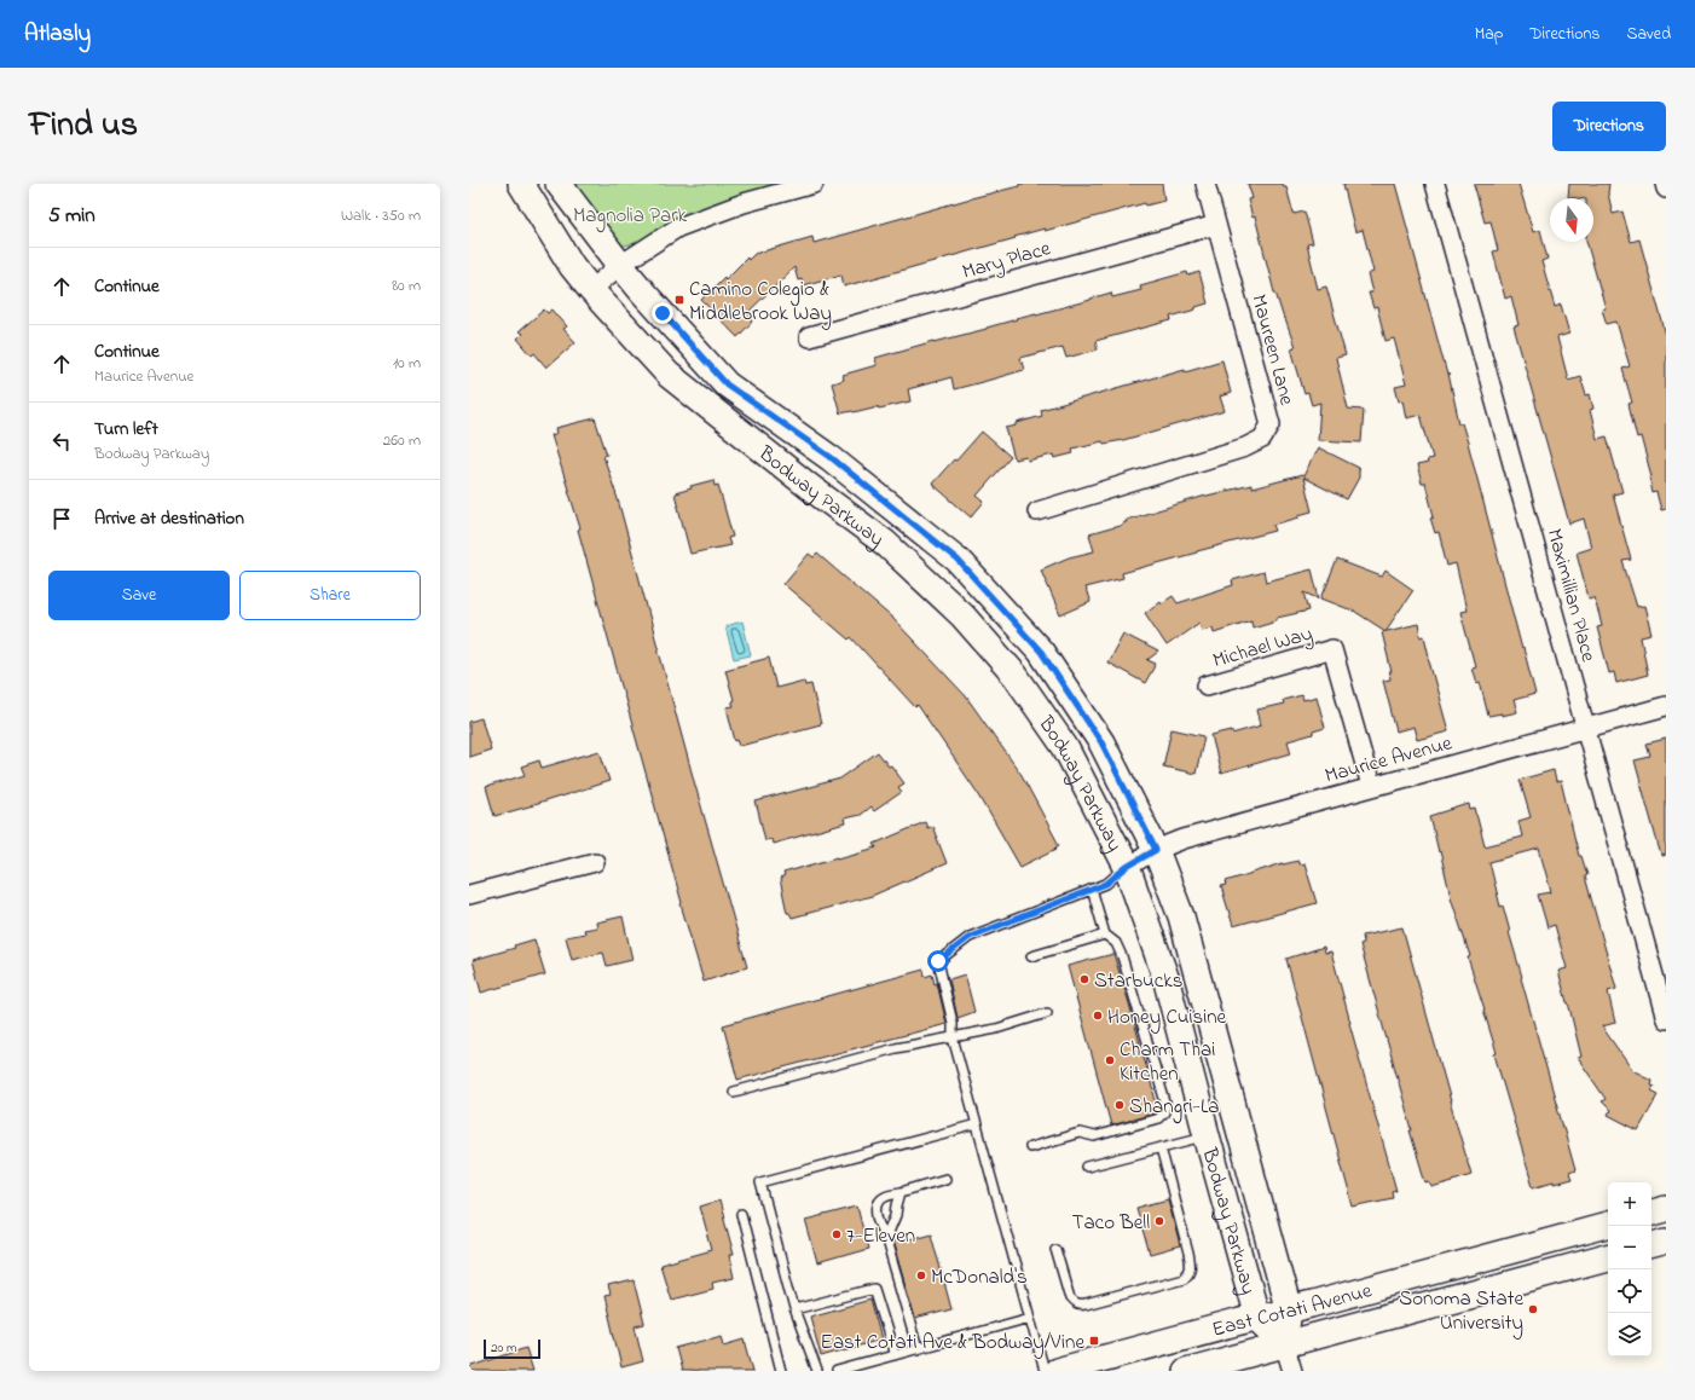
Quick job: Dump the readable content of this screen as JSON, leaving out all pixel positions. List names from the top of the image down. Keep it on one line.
{"streets":{"street":["Mary Place","Maureen Lane","Bodway Parkway","Maximillian Place","Michael Way","Maurice Avenue","East Cotati Avenue"]},"crossings":[["Mary Place","Maureen Lane"],["Bodway Parkway","Maurice Avenue"],["Bodway Parkway","East Cotati Avenue"],["Maximillian Place","Maurice Avenue"],["Michael Way","Maurice Avenue"]],"parks":["Magnolia Park"],"places":{"transit":["Camino Colegio & Middlebrook Way","East Cotati Ave & Bodway/Vine"],"other":["Starbucks","Honey Cuisine","Charm Thai Kitchen","Shangri-La","Taco Bell","7-Eleven","McDonald's","Sonoma State University"]},"scale_bar":"20 m","north":"bottom","page":{"header":"Atlasly","nav":["Map","Directions","Saved"],"title":"Find us","buttons":["Directions",["Save","Share"]],"heading":["5 min","Walk · 350 m"],"list":[["Continue","80 m"],["Continue","Maurice Avenue","10 m"],["Turn left","Bodway Parkway","260 m"],"Arrive at destination"],"map_buttons":["+","−"],"scale":"20 m"}}
